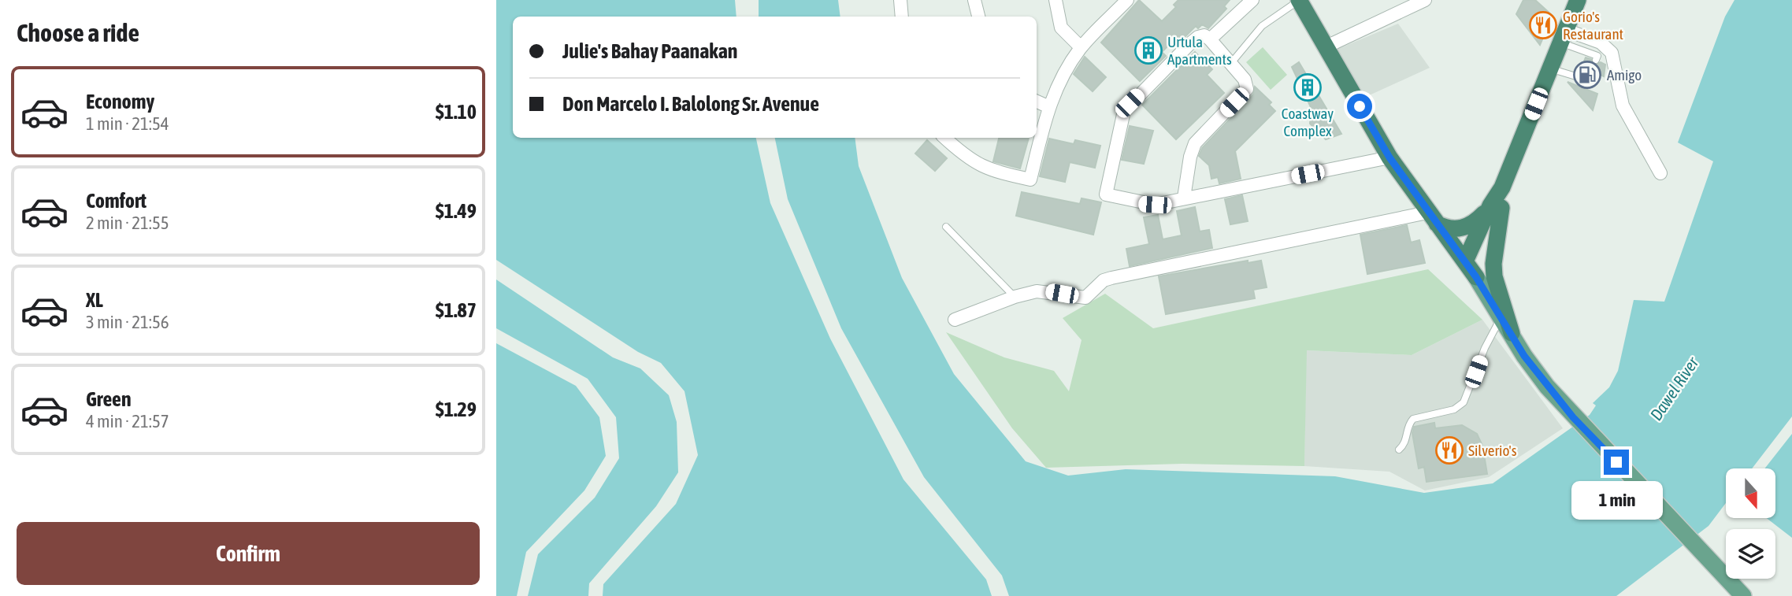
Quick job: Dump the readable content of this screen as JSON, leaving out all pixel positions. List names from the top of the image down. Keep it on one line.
{"water":["Dawel River"],"places":{"restaurant":["Gorio's Restaurant","Silverio's"],"building":["Urtula Apartments","Coastway Complex"],"fuel station":["Amigo"]},"north":"bottom","page":{"heading":"Choose a ride","banner":["Julie's Bahay Paanakan","Don Marcelo I. Balolong Sr. Avenue"],"list":[{"name":"Economy","note":"1 min · 21:54","value":"$1.10"},{"name":"Comfort","note":"2 min · 21:55","value":"$1.49"},{"name":"XL","note":"3 min · 21:56","value":"$1.87"},{"name":"Green","note":"4 min · 21:57","value":"$1.29"}],"bubble":"1 min","buttons":"Confirm"}}
